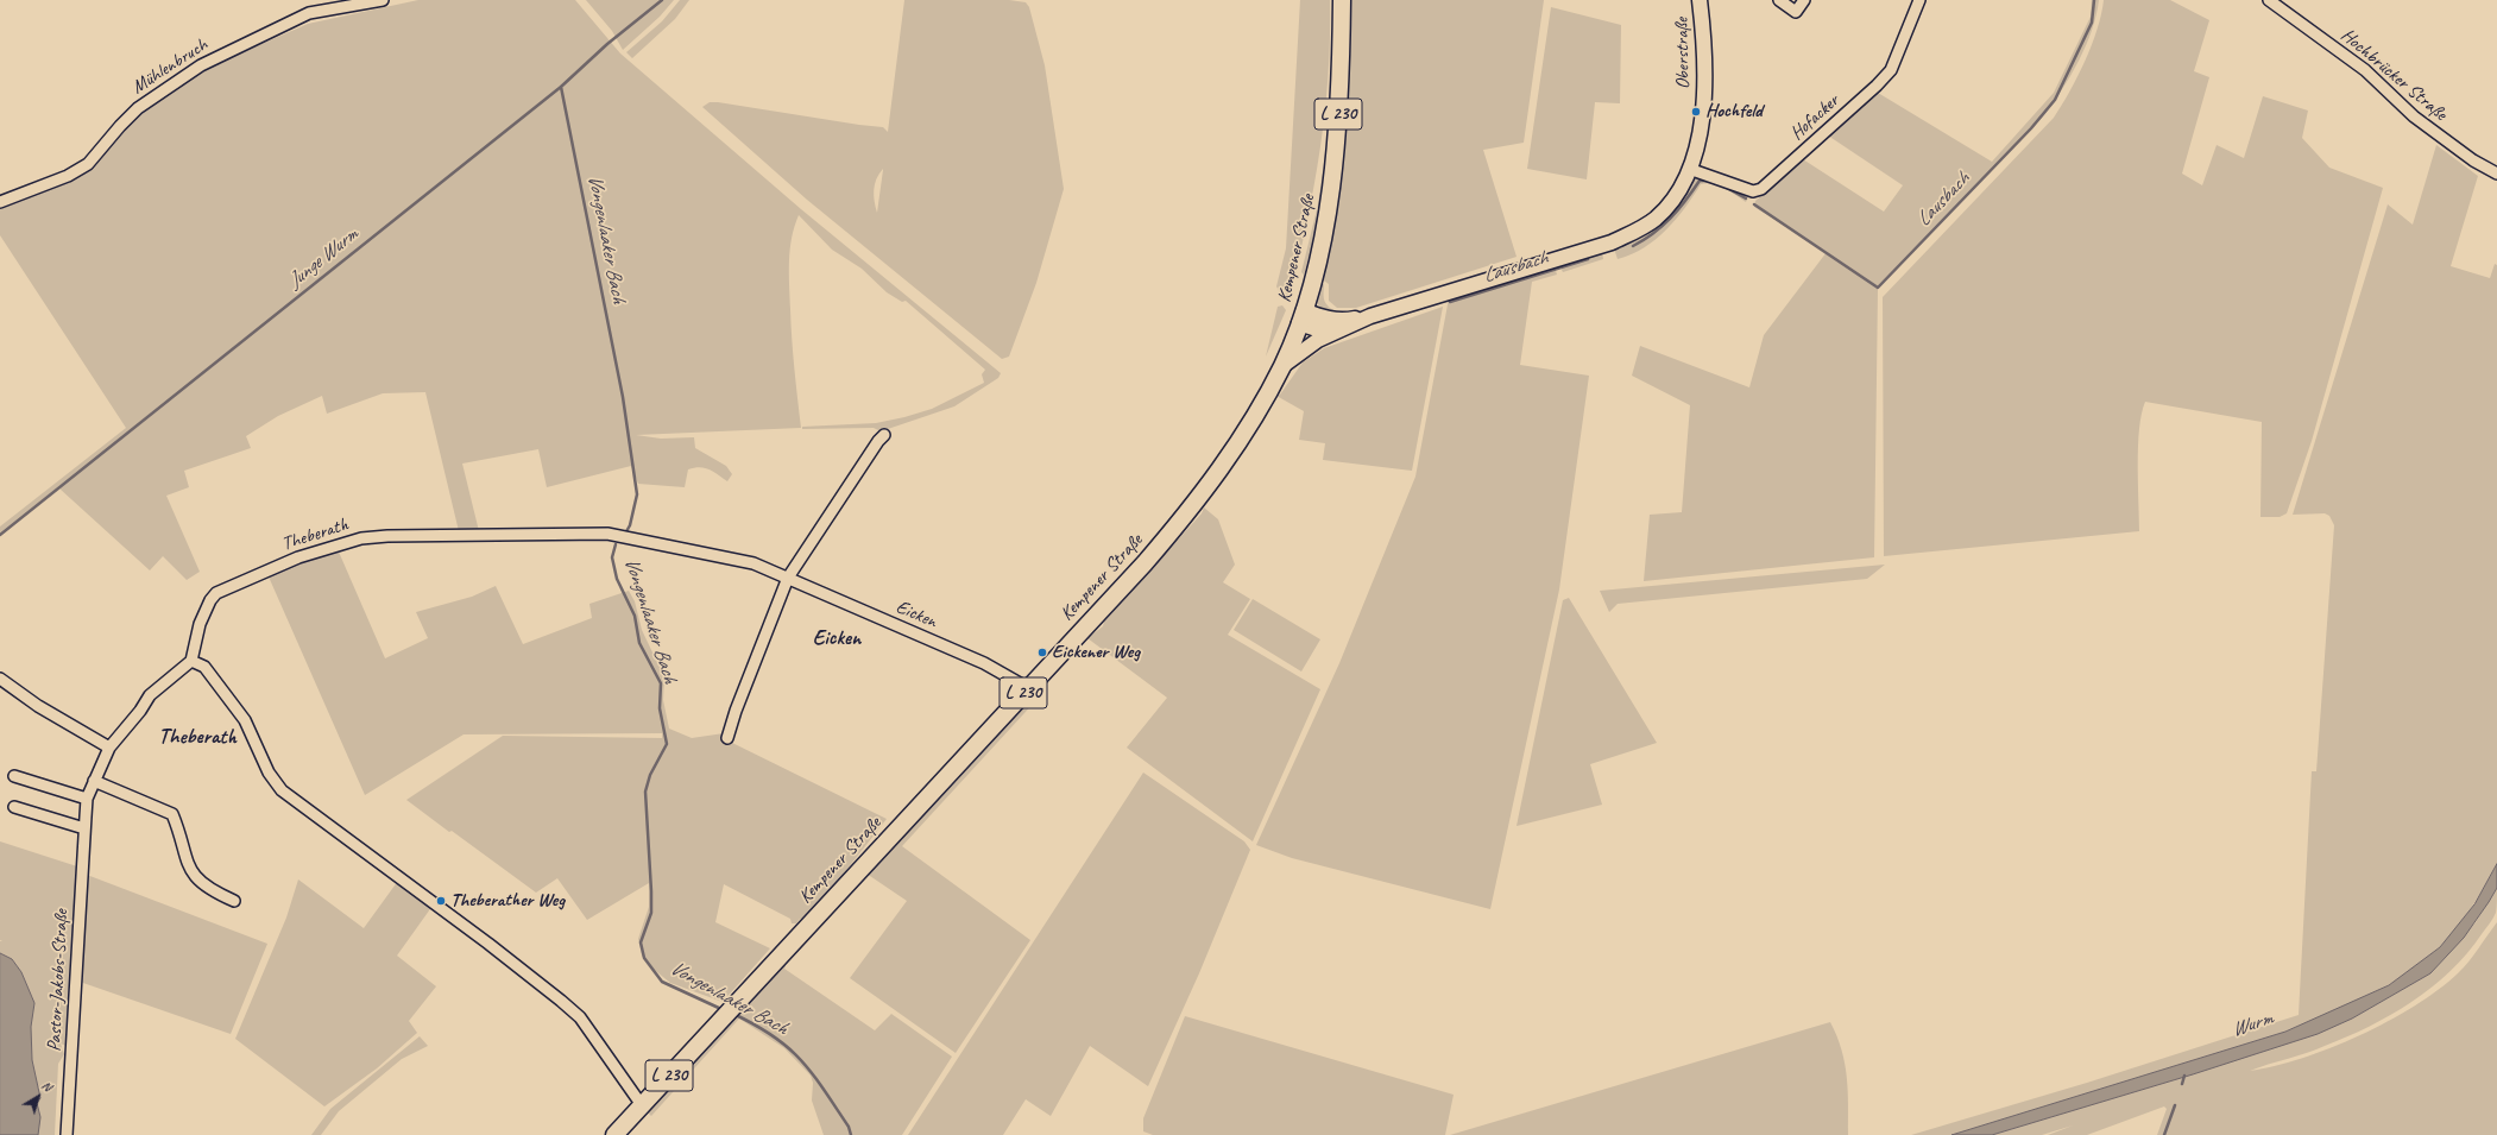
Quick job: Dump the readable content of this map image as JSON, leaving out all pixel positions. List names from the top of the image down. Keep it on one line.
{"streets":{"main road":["L 230","Kempener Straße"],"street":["Oberstraße","Mühlenbruch","Hochbrücker Straße","Hofacker","Theberath","Eicken","Pastor-Jakobs-Straße"]},"crossings":[["Oberstraße","Hofacker"],["Kempener Straße","Eicken"],["Theberath","Eicken"]],"districts":["Eicken","Theberath"],"water":["Lausbach","Vongenlaaker Bach","Junge Wurm","Wurm"],"places":["Hochfeld","Eickener Weg","Theberather Weg"],"north":"top right"}
